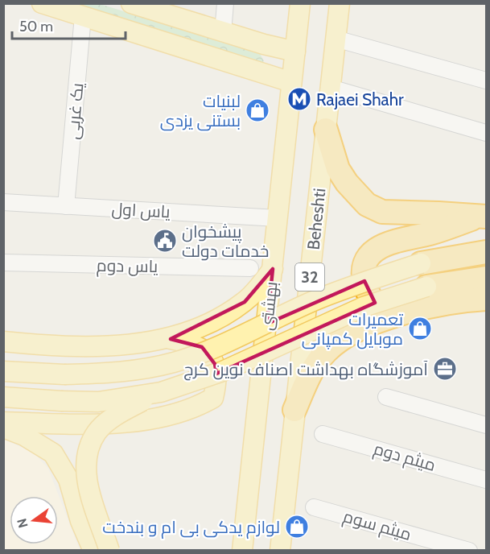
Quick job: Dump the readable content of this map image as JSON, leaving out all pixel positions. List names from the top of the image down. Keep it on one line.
{"streets":{"main road":["Beheshti","32","بهشتى"],"street":["یک غربی","یاس اول","یاس دوم","میثم دوم","میثم سوم"]},"crossings":[["یک غربی","یاس اول"],["یاس اول","بهشتى"]],"places":{"metro station":["Rajaei Shahr"],"shop":["لبنیات بستنی یزدی","تعمیرات موبایل کمپانی","لوازم یدکی بی ام و بندخت"],"public building":["پیشخوان خدمات دولت"],"office":["آموزشگاه بهداشت اصناف نوین کرج"]},"scale_bar":"50 m","north":"left"}
